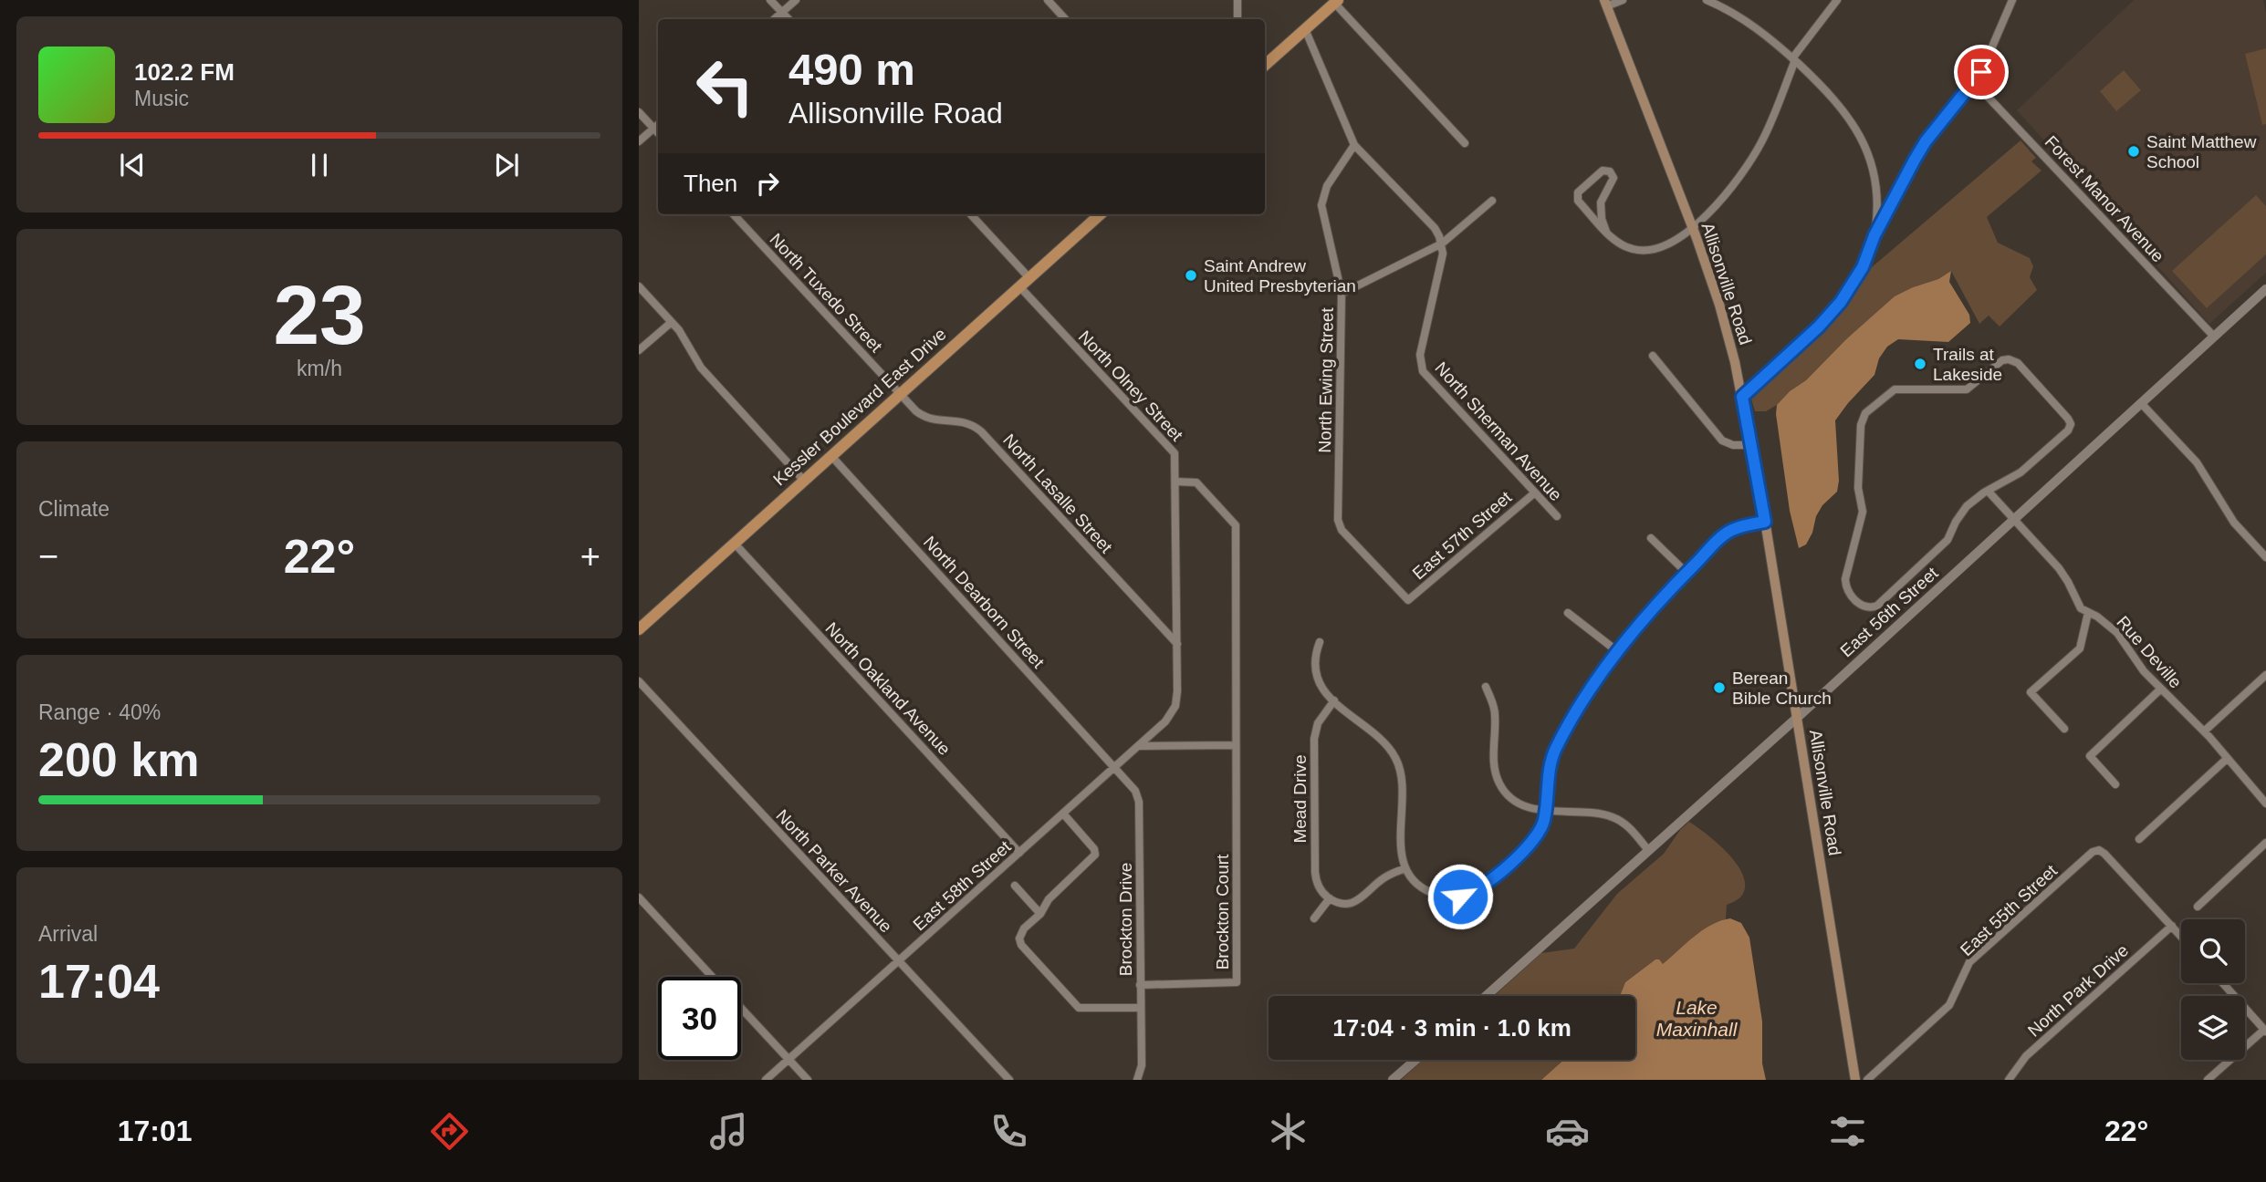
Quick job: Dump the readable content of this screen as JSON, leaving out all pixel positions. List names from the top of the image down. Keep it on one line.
{"streets":{"main road":["Allisonville Road","Kessler Boulevard East Drive"],"street":["Forest Manor Avenue","North Tuxedo Street","North Ewing Street","North Olney Street","North Sherman Avenue","North Lasalle Street","East 57th Street","North Dearborn Street","East 56th Street","Rue Deville","North Oakland Avenue","Mead Drive","North Parker Avenue","East 58th Street","East 55th Street","Brockton Court","Brockton Drive","North Park Drive"]},"crossings":[["Forest Manor Avenue","East 56th Street"],["Allisonville Road","East 56th Street"],["North Tuxedo Street","Kessler Boulevard East Drive"],["North Tuxedo Street","North Lasalle Street"],["North Ewing Street","East 57th Street"],["North Olney Street","Kessler Boulevard East Drive"],["North Olney Street","Brockton Court"],["Kessler Boulevard East Drive","North Lasalle Street"],["Kessler Boulevard East Drive","North Dearborn Street"],["Kessler Boulevard East Drive","North Oakland Avenue"],["North Sherman Avenue","East 57th Street"],["North Lasalle Street","East 58th Street"],["North Dearborn Street","East 58th Street"],["North Dearborn Street","Brockton Drive"],["East 56th Street","Rue Deville"],["North Oakland Avenue","East 58th Street"],["North Parker Avenue","East 58th Street"],["East 58th Street","Brockton Drive"],["East 55th Street","North Park Drive"],["Brockton Court","Brockton Drive"]],"water":["Lake Maxinhall"],"places":["Saint Matthew School","Saint Andrew United Presbyterian","Trails at Lakeside","Berean Bible Church"],"page":{"turn":["490 m","Allisonville Road"],"song":["102.2 FM","Music"],"then":"Then","tile":[["23","km/h"],"Climate",["Range · 40%","200 km"],["Arrival","17:04"]],"heat":["−","22°","+"],"limit":"30","trip":"17:04 · 3 min · 1.0 km","tabs":["17:01","22°"]}}
